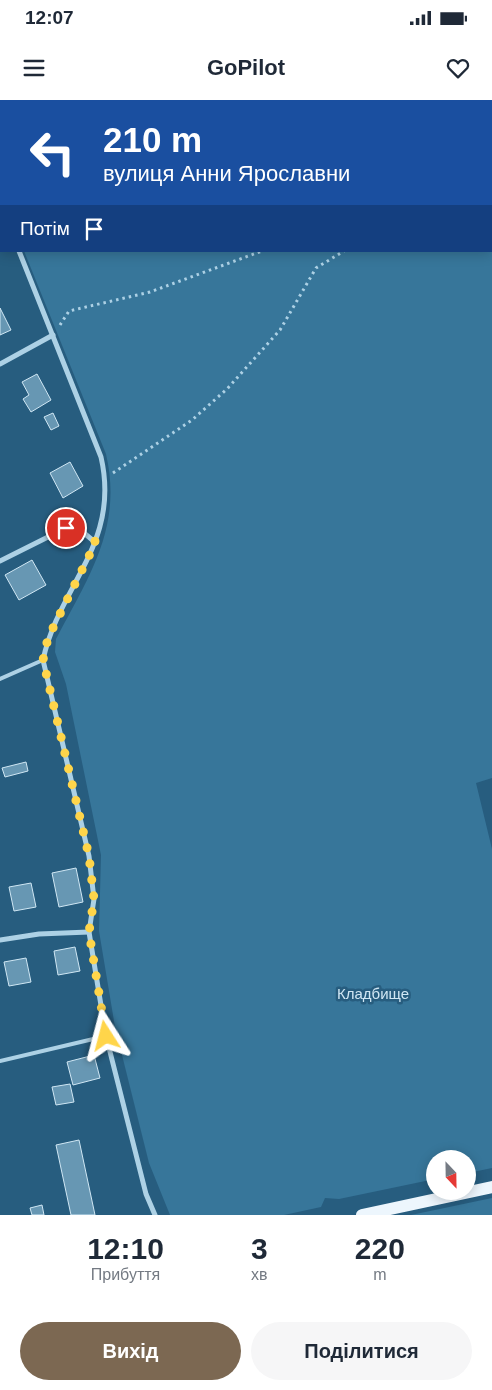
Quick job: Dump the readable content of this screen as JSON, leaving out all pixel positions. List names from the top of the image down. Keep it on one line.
{"parks":["Кладбище"],"north":"bottom","page":{"status":"12:07","header":"GoPilot","turn":["210 m","вулиця Анни Ярославни"],"then":"Потім","eta":["12:10","Прибуття","3","хв","220","m"],"buttons":["Вихід","Поділитися"]}}
